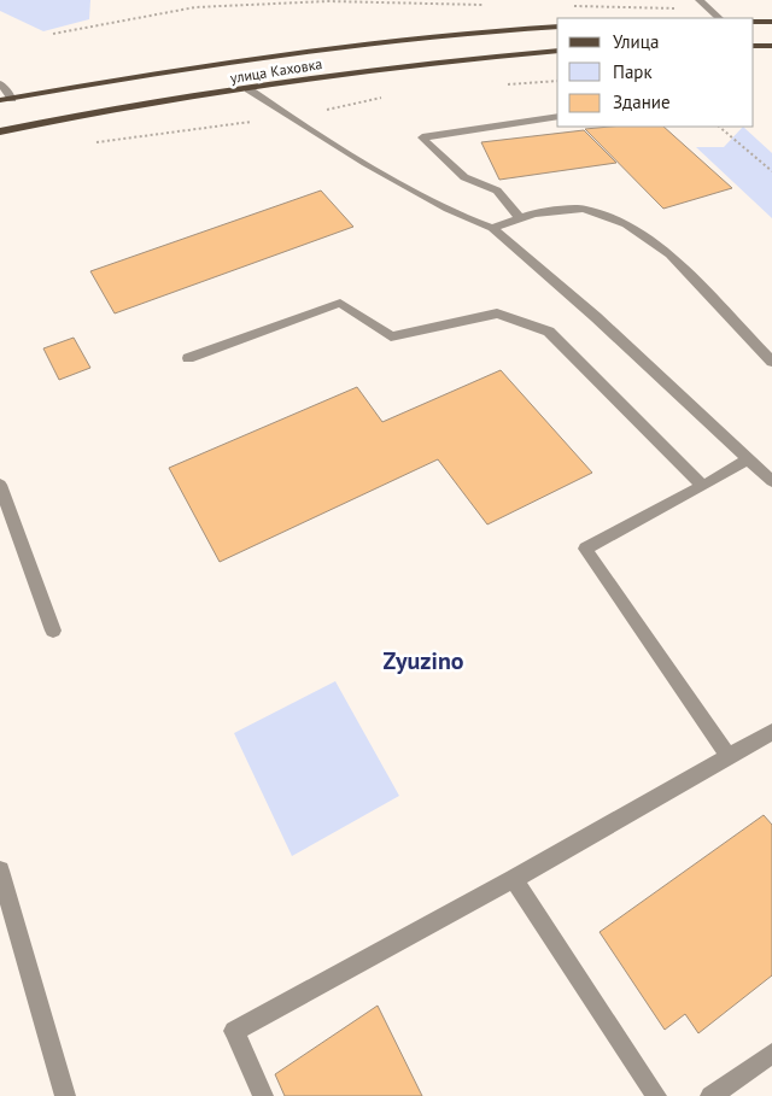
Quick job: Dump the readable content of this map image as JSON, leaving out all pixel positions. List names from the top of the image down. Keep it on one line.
{"streets":{"main road":["улица Каховка"]},"districts":["Zyuzino"],"legend":["Улица","Парк","Здание"]}
